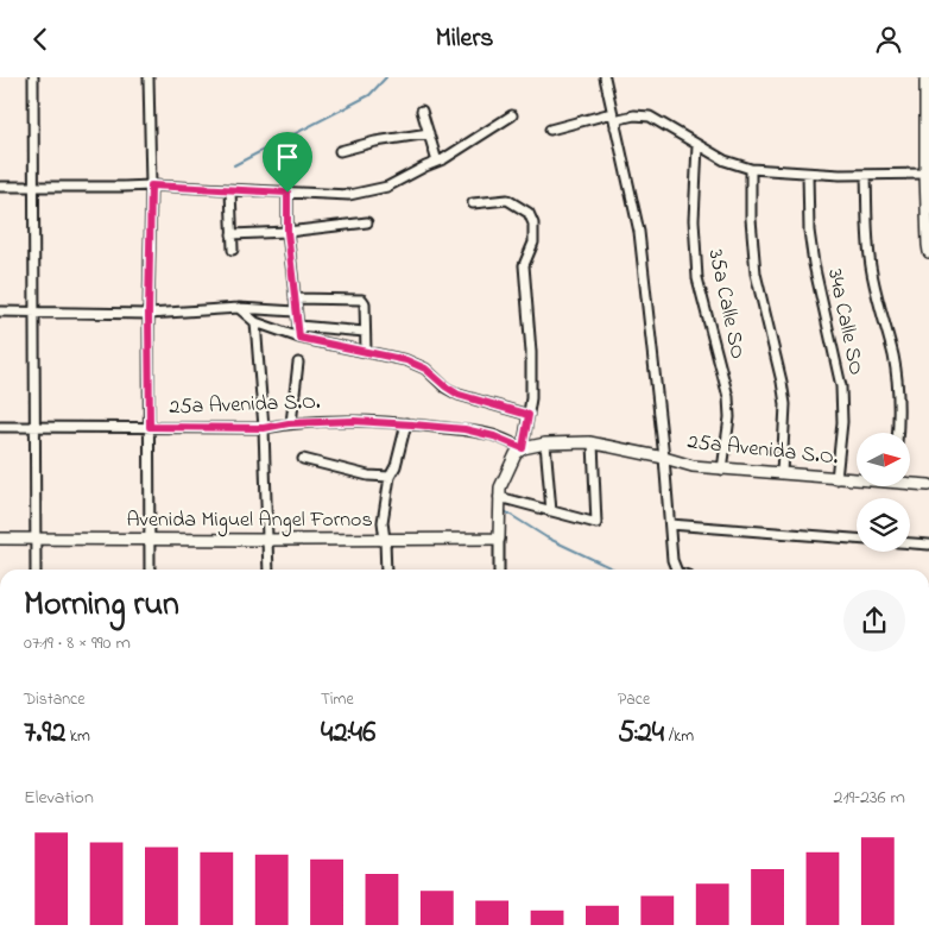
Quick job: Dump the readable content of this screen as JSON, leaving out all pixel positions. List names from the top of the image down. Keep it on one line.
{"streets":{"street":["35a Calle SO","34a Calle SO","25a Avenida S.O.","Avenida Miguel Angel Fornos"]},"crossings":[["35a Calle SO","25a Avenida S.O."],["34a Calle SO","25a Avenida S.O."]],"north":"right","page":{"header":"Milers","heading":["Morning run","07:19 · 8 × 990 m"],"stats":[["Distance","7.92 km"],["Time","42:46"],["Pace","5:24 /km"]],"chart":["Elevation","219–236 m"]}}
